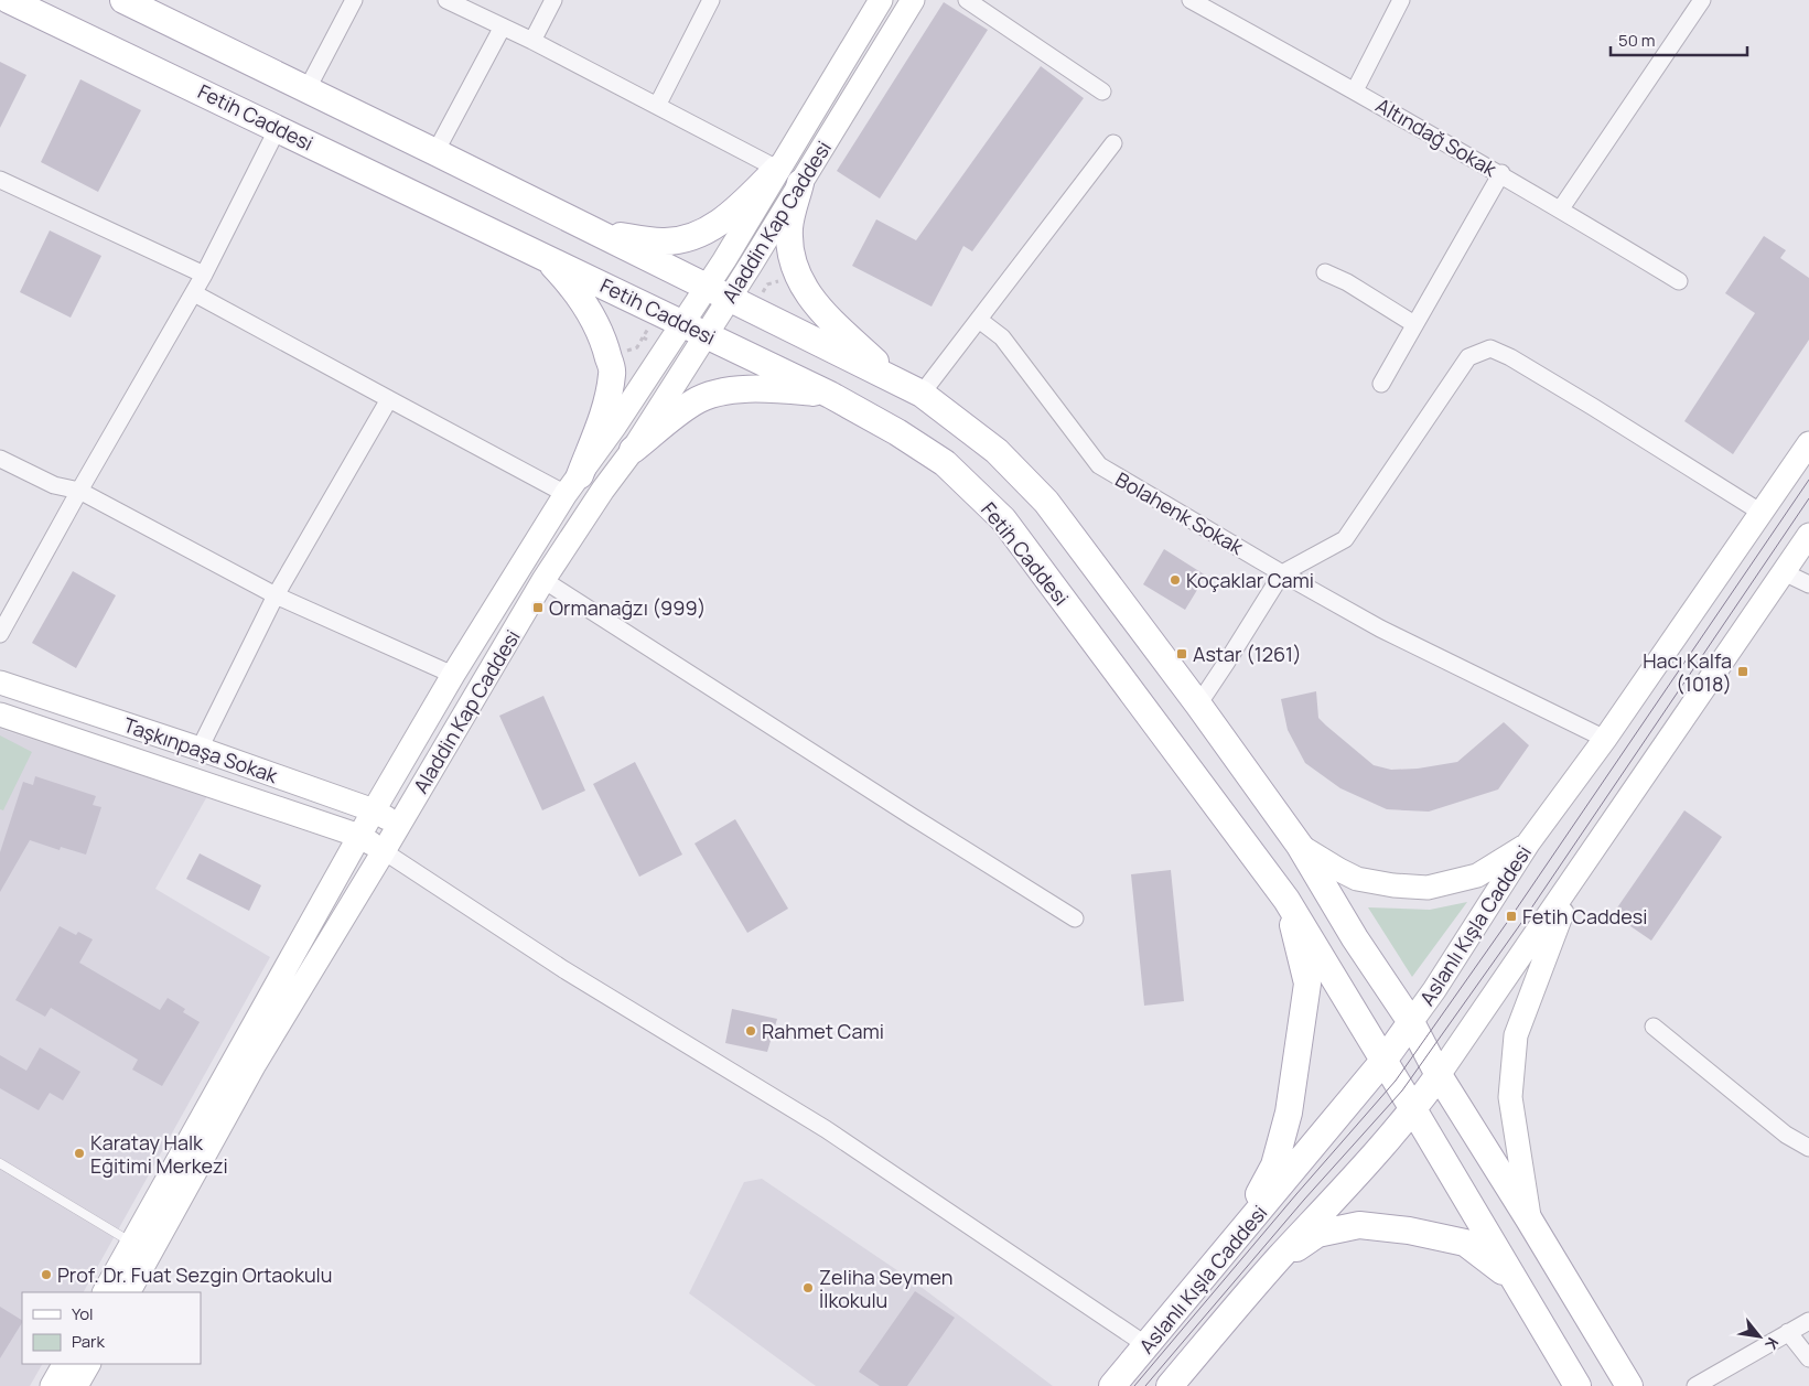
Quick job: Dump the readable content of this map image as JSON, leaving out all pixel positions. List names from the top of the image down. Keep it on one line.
{"streets":{"main road":["Fetih Caddesi","Aslanlı Kışla Caddesi"],"street":["Altındağ Sokak","Aladdin Kap Caddesi","Bolahenk Sokak","Taşkınpaşa Sokak"]},"crossings":[["Fetih Caddesi","Aladdin Kap Caddesi"],["Fetih Caddesi","Aslanlı Kışla Caddesi"],["Aladdin Kap Caddesi","Taşkınpaşa Sokak"],["Bolahenk Sokak","Aslanlı Kışla Caddesi"]],"places":{"other":["Koçaklar Cami","Rahmet Cami","Karatay Halk Eğitimi Merkezi","Prof. Dr. Fuat Sezgin Ortaokulu","Zeliha Seymen İlkokulu"],"transit":["Ormanağzı (999)","Astar (1261)","Hacı Kalfa (1018)","Fetih Caddesi"]},"legend":["Yol","Park"],"scale_bar":"50 m","north":"bottom right"}
